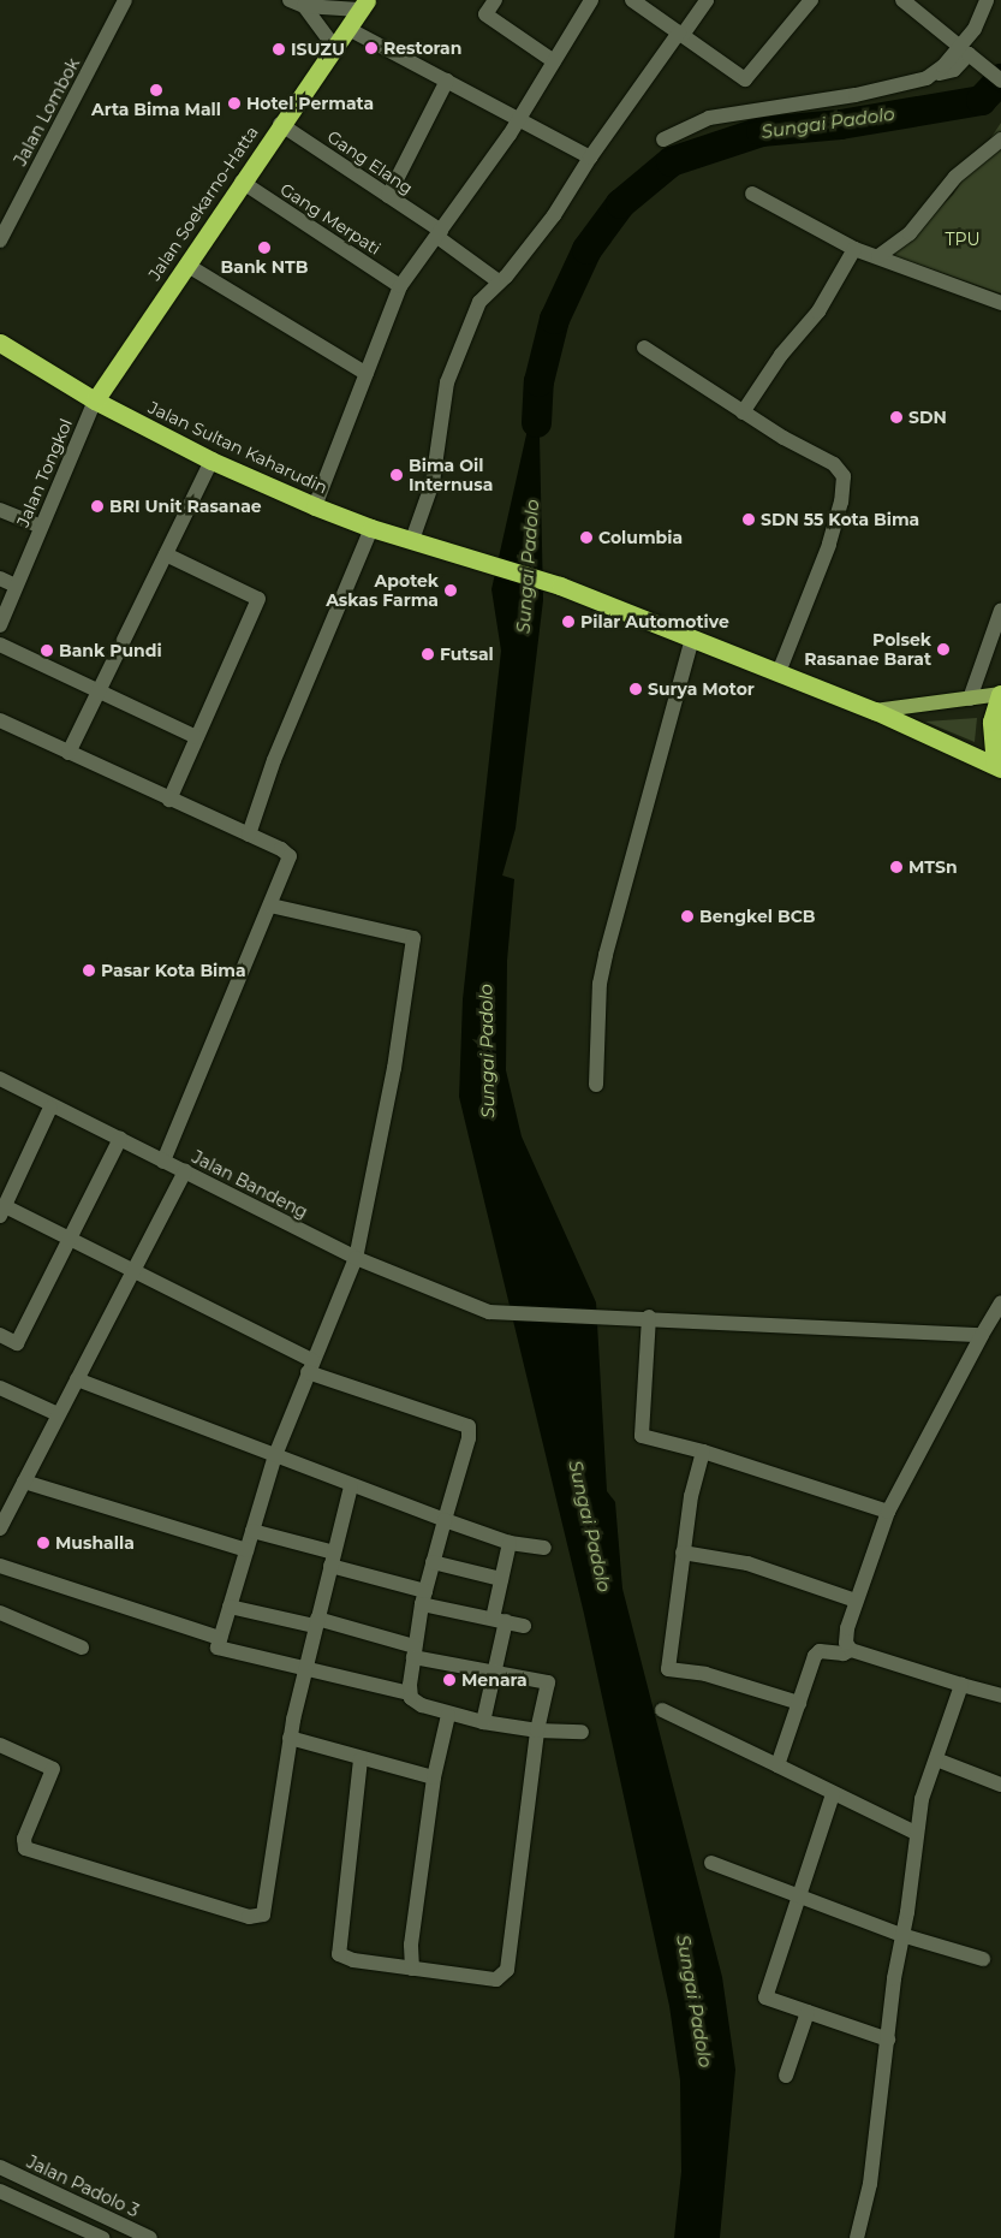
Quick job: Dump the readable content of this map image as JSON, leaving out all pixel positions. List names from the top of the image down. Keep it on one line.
{"streets":{"highway":["Jalan Soekarno-Hatta","Jalan Sultan Kaharudin"],"street":["Jalan Lombok","Gang Elang","Gang Merpati","Jalan Tongkol","Jalan Bandeng","Jalan Padolo 3"]},"crossings":[["Gang Elang","Jalan Soekarno-Hatta"],["Jalan Soekarno-Hatta","Gang Merpati"],["Jalan Soekarno-Hatta","Jalan Sultan Kaharudin"],["Jalan Soekarno-Hatta","Jalan Tongkol"],["Jalan Sultan Kaharudin","Jalan Tongkol"]],"water":["Sungai Padolo"],"parks":["TPU"],"places":["Restoran","ISUZU","Arta Bima Mall","Hotel Permata","Bank NTB","SDN","Bima Oil Internusa","BRI Unit Rasanae","SDN 55 Kota Bima","Columbia","Apotek Askas Farma","Pilar Automotive","Polsek Rasanae Barat","Bank Pundi","Futsal","Surya Motor","MTSn","Bengkel BCB","Pasar Kota Bima","Mushalla","Menara"]}
